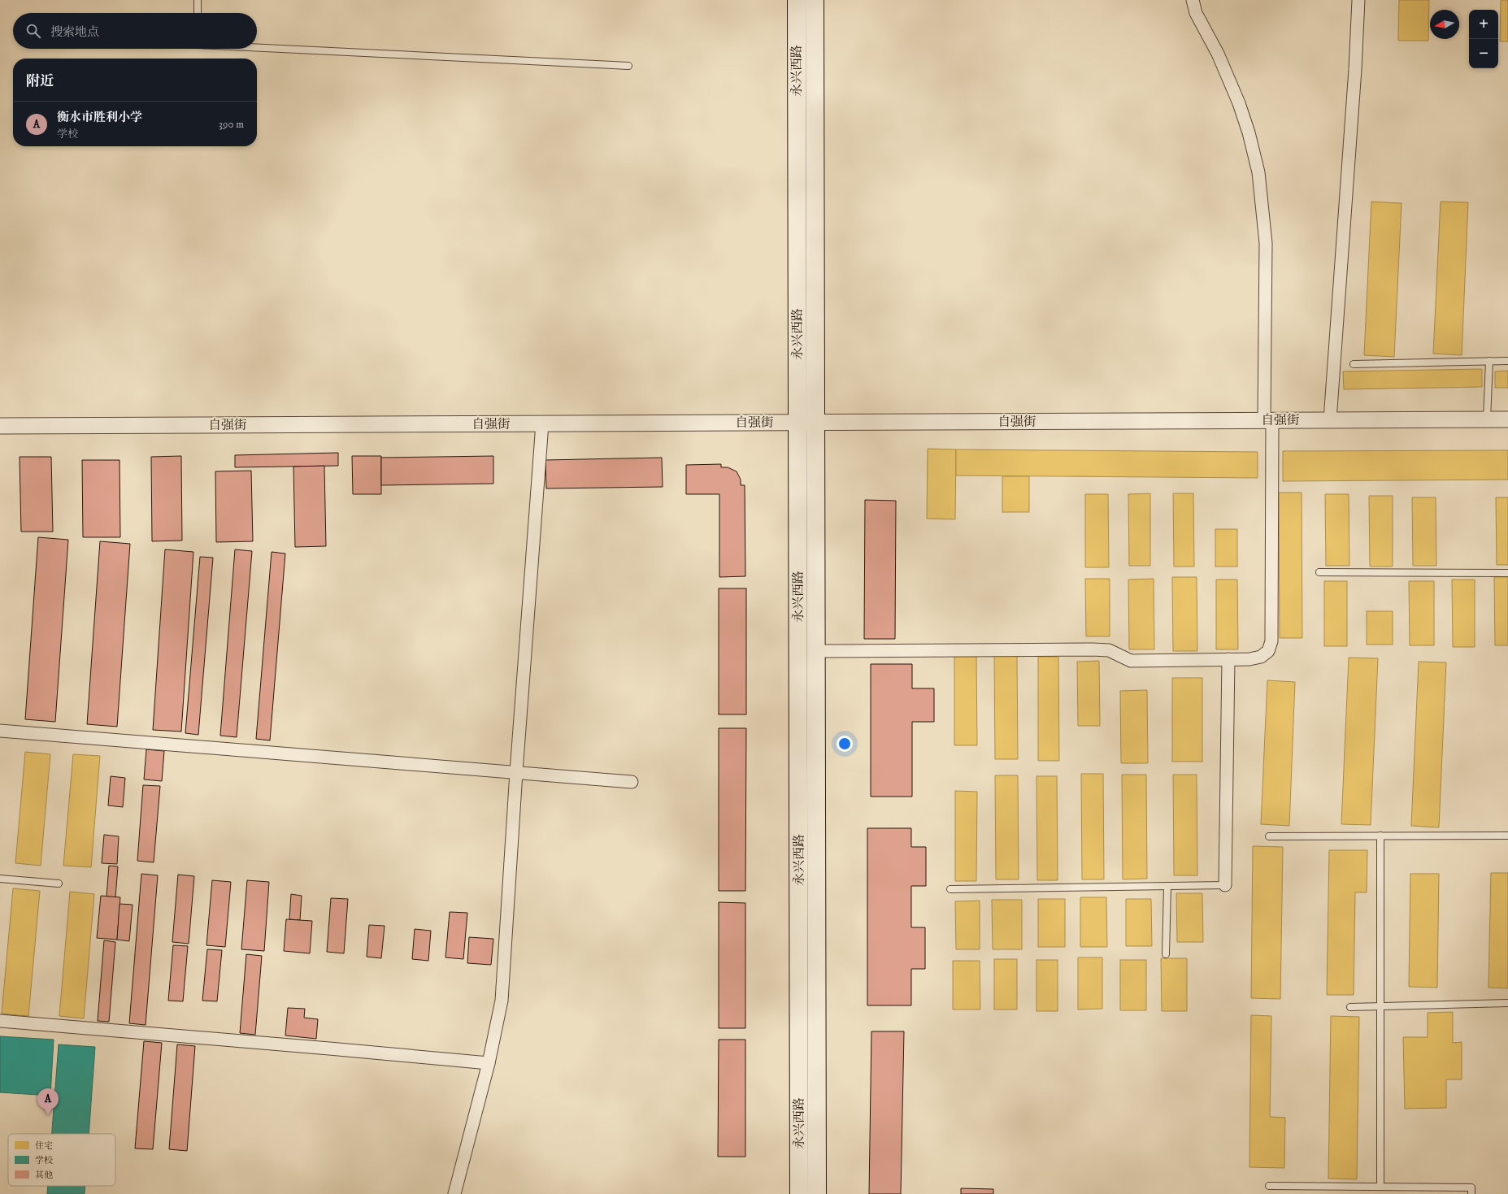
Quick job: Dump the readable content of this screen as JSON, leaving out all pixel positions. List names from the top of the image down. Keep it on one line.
{"streets":{"main road":["永兴西路"],"street":["自强街"]},"crossings":[["永兴西路","自强街"]],"legend":["住宅","学校","其他"],"north":"left","page":{"map_buttons":["+","−"],"search":"搜索地点","heading":"附近","list":[{"mark":"A","name":"衡水市胜利小学","note":"学校","value":"390 m"}],"pins":"A"}}
